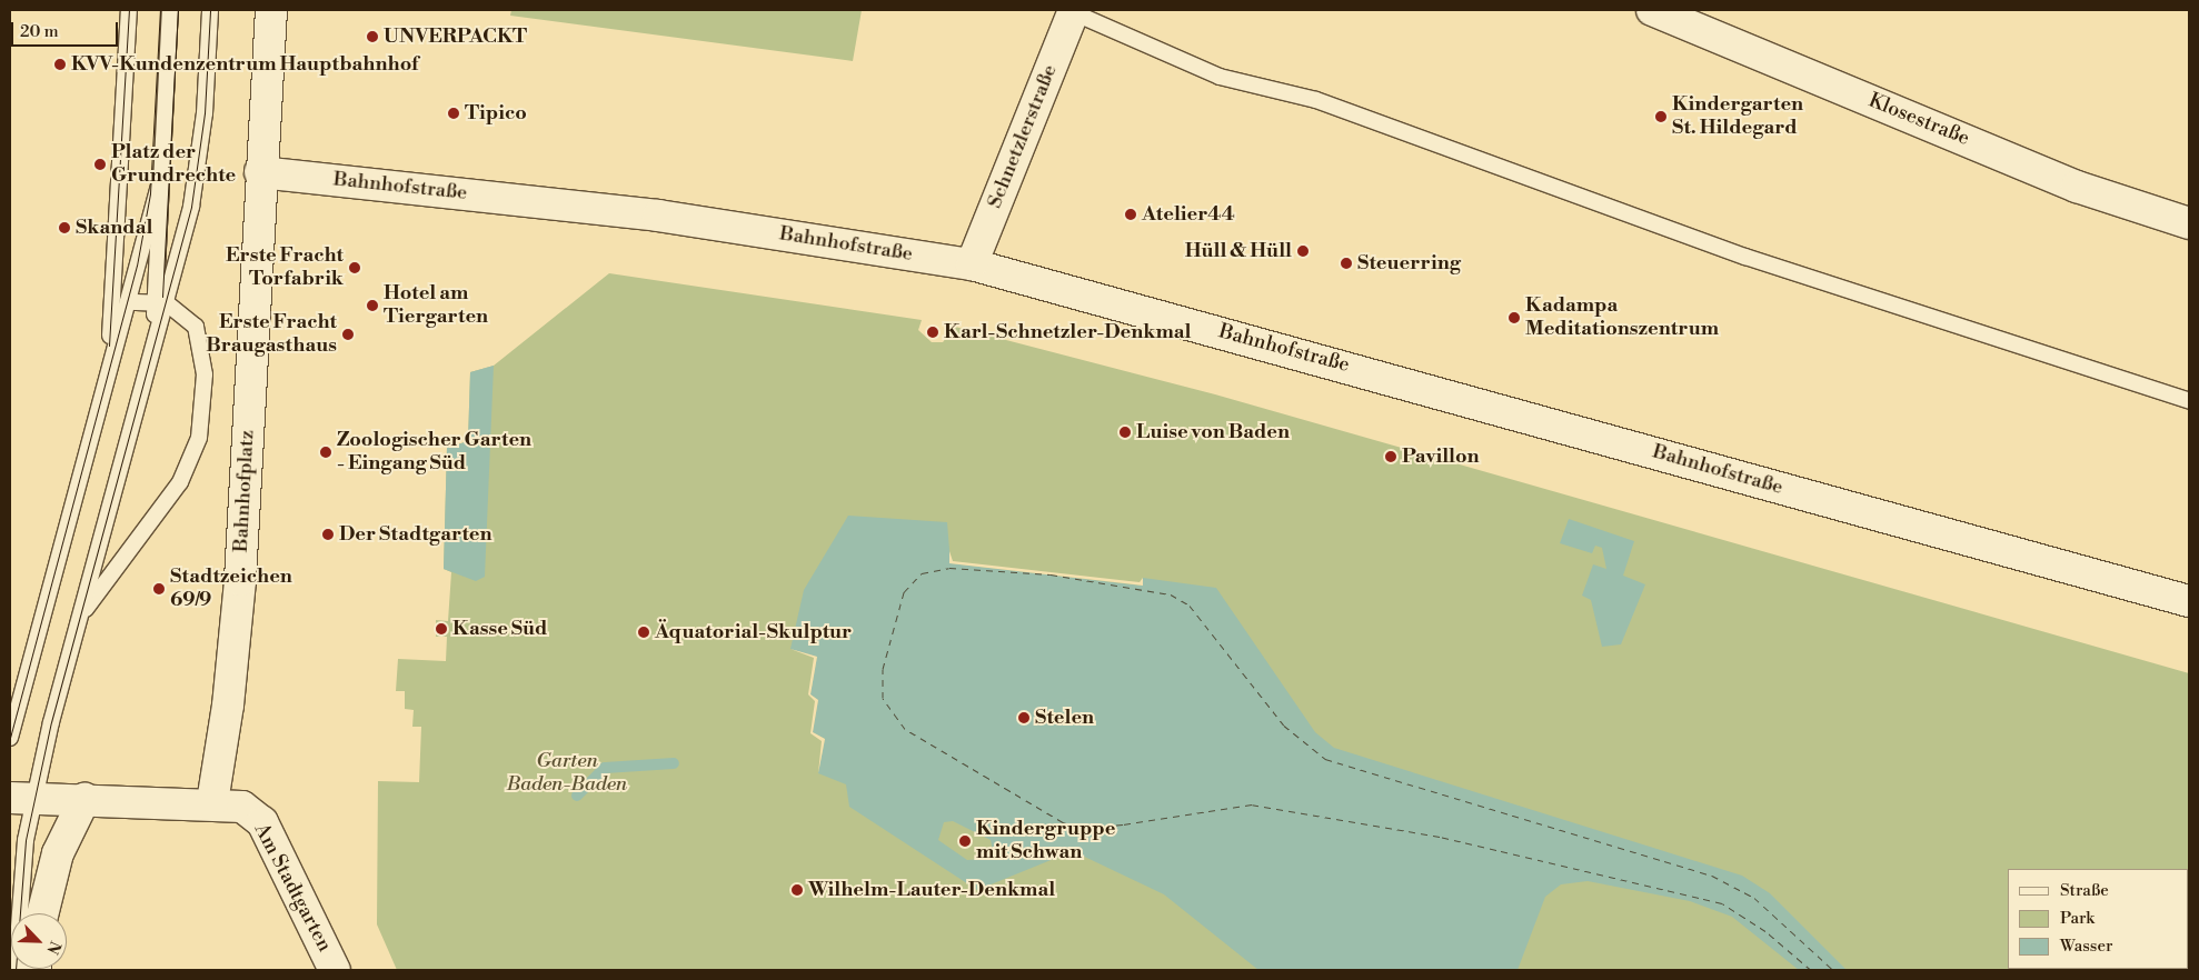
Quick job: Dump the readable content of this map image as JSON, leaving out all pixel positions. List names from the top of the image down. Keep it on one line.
{"streets":{"street":["Klosestraße","Schnetzlerstraße","Bahnhofstraße","Bahnhofplatz","Am Stadtgarten"]},"crossings":[["Schnetzlerstraße","Bahnhofstraße"],["Bahnhofstraße","Bahnhofplatz"],["Bahnhofplatz","Am Stadtgarten"]],"parks":["Garten Baden-Baden"],"places":["UNVERPACKT","KVV-Kundenzentrum Hauptbahnhof","Tipico","Kindergarten St. Hildegard","Platz der Grundrechte","Atelier44","Skandal","Hüll & Hüll","Steuerring","Erste Fracht Torfabrik","Hotel am Tiergarten","Kadampa Meditationszentrum","Karl-Schnetzler-Denkmal","Erste Fracht Braugasthaus","Luise von Baden","Zoologischer Garten - Eingang Süd","Pavillon","Der Stadtgarten","Stadtzeichen 69/9","Kasse Süd","Äquatorial-Skulptur","Stelen","Kindergruppe mit Schwan","Wilhelm-Lauter-Denkmal"],"legend":["Straße","Park","Wasser"],"scale_bar":"20 m","north":"bottom right"}
